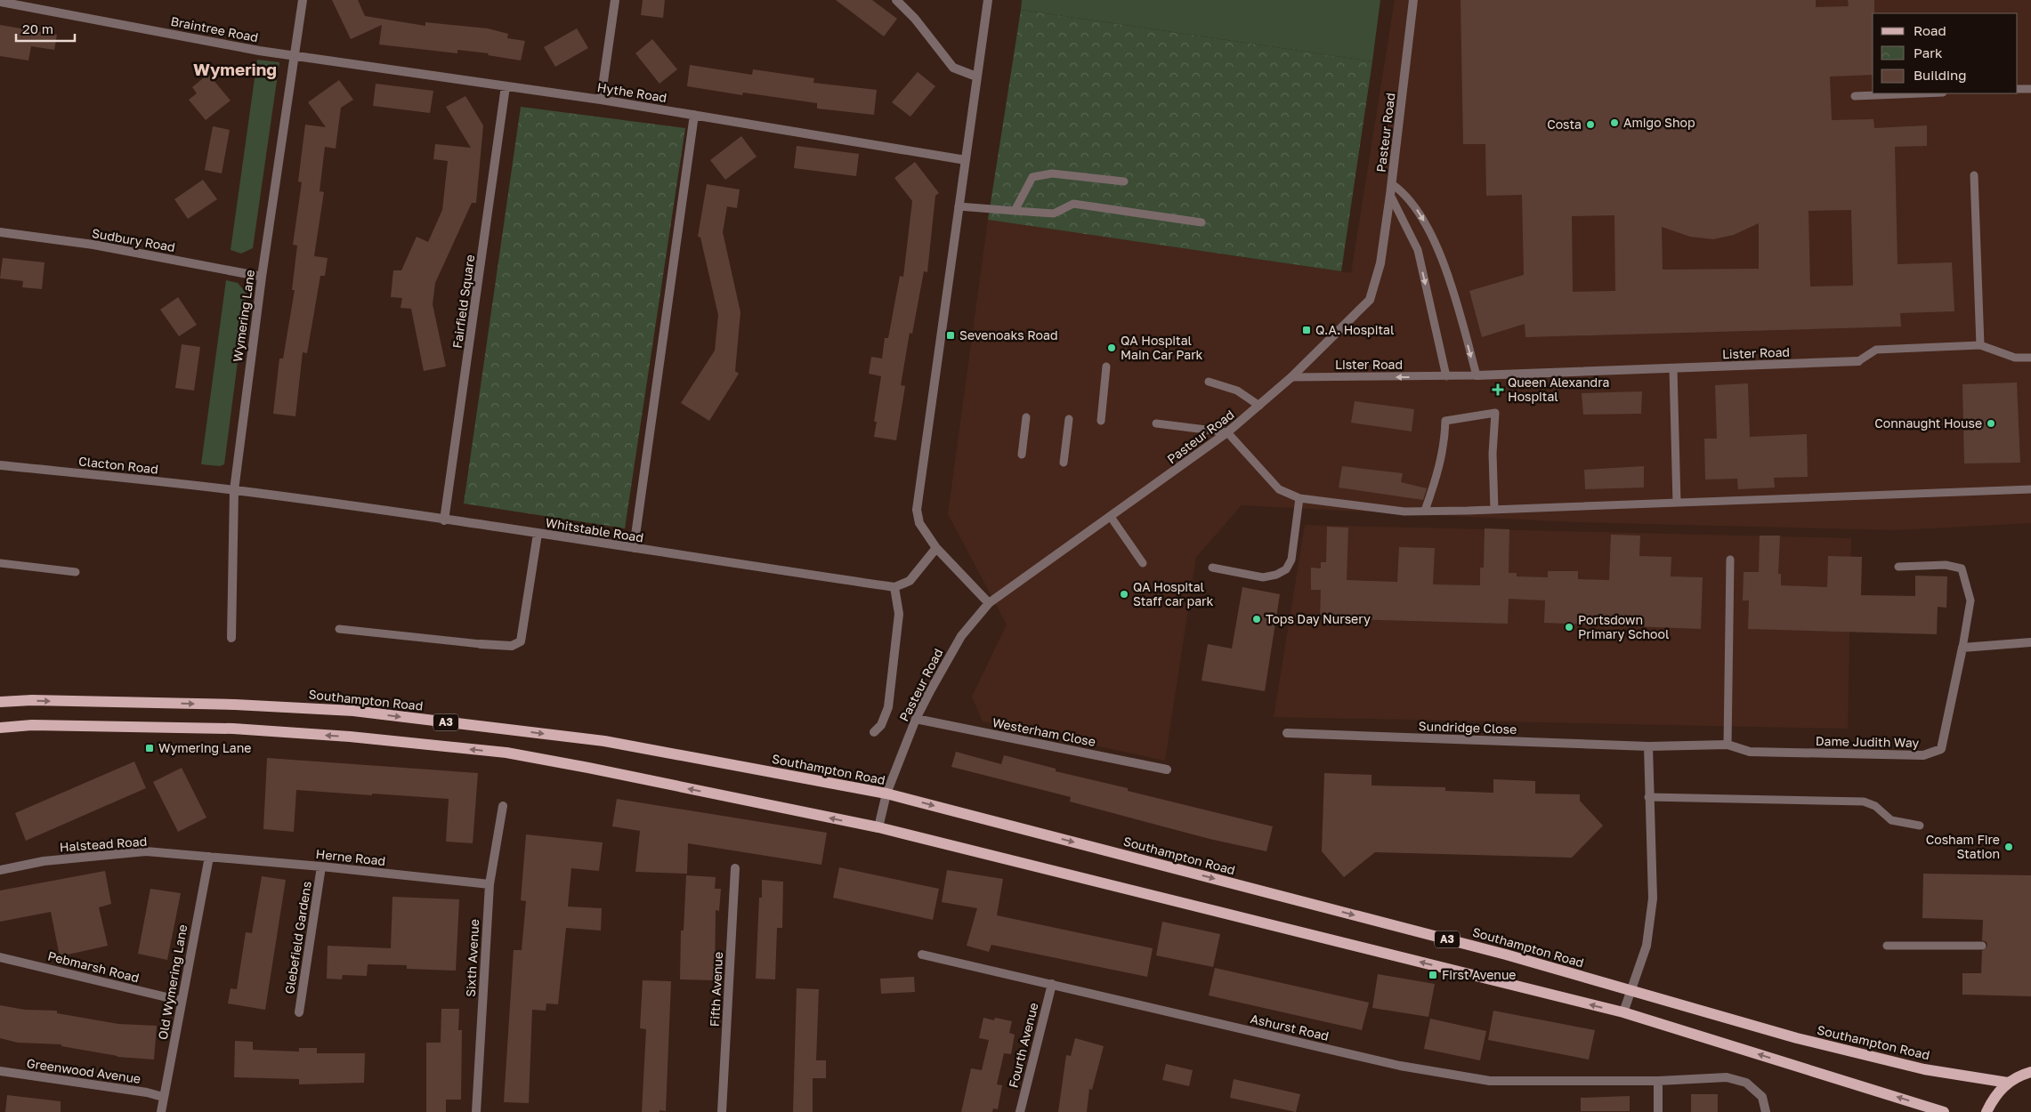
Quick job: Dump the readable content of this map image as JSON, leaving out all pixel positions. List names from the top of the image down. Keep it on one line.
{"streets":{"main road":["Southampton Road","A3"],"street":["Braintree Road","Hythe Road","Pasteur Road","Sudbury Road","Fairfield Square","Wymering Lane","Lister Road","Clacton Road","Whitstable Road","Sundridge Close","Westerham Close","Dame Judith Way","Halstead Road","Herne Road","Glebefield Gardens","Sixth Avenue","Pebmarsh Road","Old Wymering Lane","Fifth Avenue","Ashurst Road","Fourth Avenue","Greenwood Avenue"]},"crossings":[["Braintree Road","Hythe Road"],["Braintree Road","Wymering Lane"],["Hythe Road","Fairfield Square"],["Hythe Road","Wymering Lane"],["Pasteur Road","Lister Road"],["Pasteur Road","Southampton Road"],["Pasteur Road","A3"],["Pasteur Road","Westerham Close"],["Sudbury Road","Wymering Lane"],["Fairfield Square","Whitstable Road"],["Wymering Lane","Clacton Road"],["Wymering Lane","Whitstable Road"],["Clacton Road","Whitstable Road"],["Sundridge Close","Dame Judith Way"],["Halstead Road","Herne Road"],["Halstead Road","Old Wymering Lane"],["Herne Road","Glebefield Gardens"],["Herne Road","Sixth Avenue"],["Herne Road","Old Wymering Lane"],["Pebmarsh Road","Old Wymering Lane"],["Old Wymering Lane","Greenwood Avenue"],["Ashurst Road","Fourth Avenue"]],"districts":["Wymering"],"places":{"other":["Amigo Shop","Costa","QA Hospital Main Car Park","Connaught House","QA Hospital Staff car park","Tops Day Nursery","Portsdown Primary School","Cosham Fire Station"],"transit":["Q.A. Hospital","Sevenoaks Road","Wymering Lane","First Avenue"],"health":["Queen Alexandra Hospital"]},"legend":["Road","Park","Building"],"scale_bar":"20 m"}
